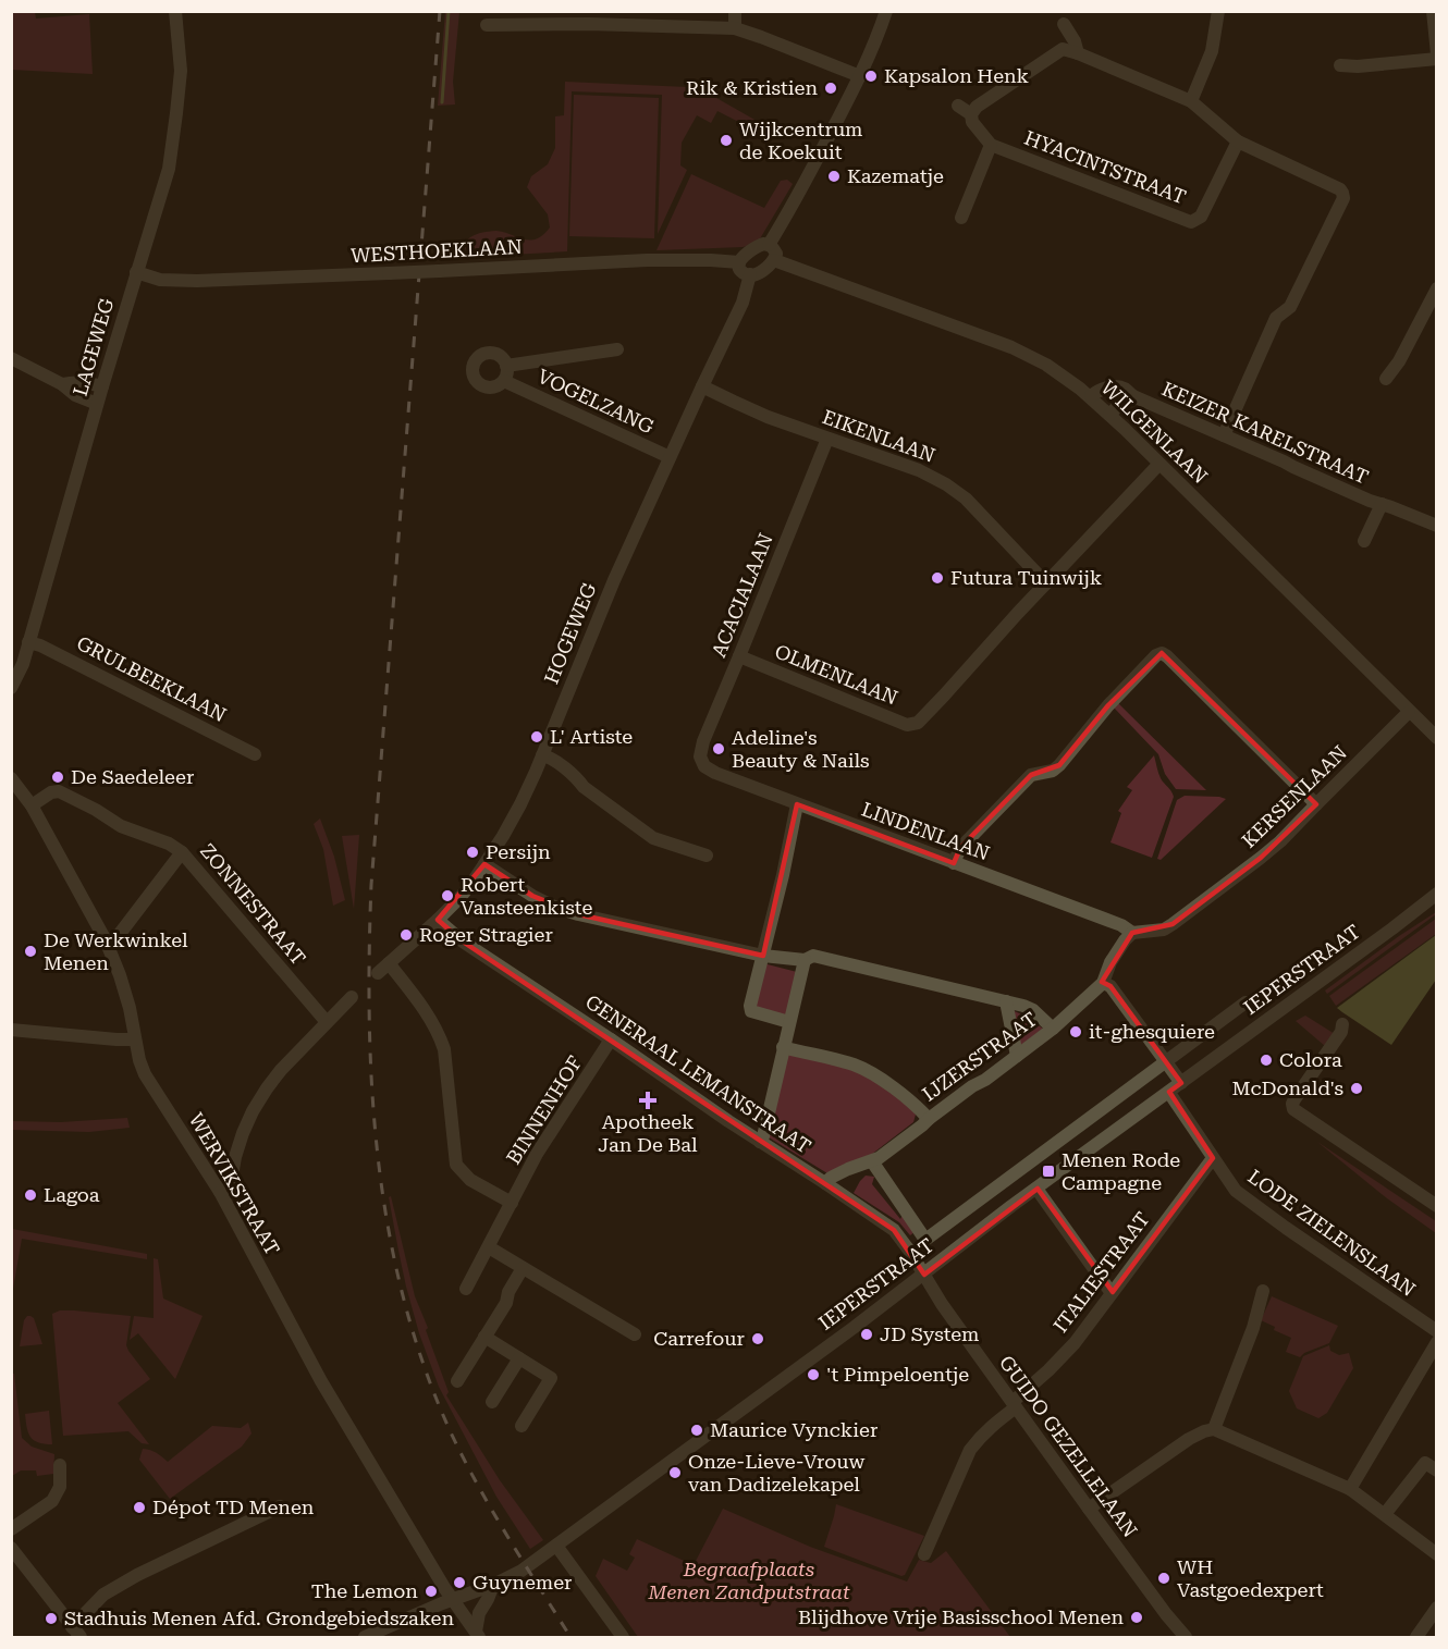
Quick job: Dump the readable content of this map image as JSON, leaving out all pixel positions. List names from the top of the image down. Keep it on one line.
{"streets":{"street":["HYACINTSTRAAT","WESTHOEKLAAN","LAGEWEG","VOGELZANG","WILGENLAAN","KEIZER KARELSTRAAT","EIKENLAAN","ACACIALAAN","HOGEWEG","OLMENLAAN","GRULBEEKLAAN","KERSENLAAN","LINDENLAAN","ZONNESTRAAT","IEPERSTRAAT","IJZERSTRAAT","GENERAAL LEMANSTRAAT","BINNENHOF","WERVIKSTRAAT","LODE ZIELENSLAAN","ITALIESTRAAT","GUIDO GEZELLELAAN"]},"crossings":[["WESTHOEKLAAN","LAGEWEG"],["WESTHOEKLAAN","WILGENLAAN"],["WESTHOEKLAAN","HOGEWEG"],["LAGEWEG","GRULBEEKLAAN"],["VOGELZANG","HOGEWEG"],["WILGENLAAN","KEIZER KARELSTRAAT"],["WILGENLAAN","HOGEWEG"],["WILGENLAAN","OLMENLAAN"],["WILGENLAAN","KERSENLAAN"],["EIKENLAAN","ACACIALAAN"],["EIKENLAAN","HOGEWEG"],["EIKENLAAN","OLMENLAAN"],["ACACIALAAN","OLMENLAAN"],["ACACIALAAN","LINDENLAAN"],["HOGEWEG","GENERAAL LEMANSTRAAT"],["KERSENLAAN","LINDENLAAN"],["KERSENLAAN","IJZERSTRAAT"],["LINDENLAAN","IJZERSTRAAT"],["ZONNESTRAAT","WERVIKSTRAAT"],["IEPERSTRAAT","IJZERSTRAAT"],["IEPERSTRAAT","GENERAAL LEMANSTRAAT"],["IEPERSTRAAT","WERVIKSTRAAT"],["IEPERSTRAAT","LODE ZIELENSLAAN"],["IEPERSTRAAT","GUIDO GEZELLELAAN"],["IJZERSTRAAT","GENERAAL LEMANSTRAAT"],["GENERAAL LEMANSTRAAT","BINNENHOF"],["GENERAAL LEMANSTRAAT","GUIDO GEZELLELAAN"],["LODE ZIELENSLAAN","ITALIESTRAAT"],["ITALIESTRAAT","GUIDO GEZELLELAAN"]],"parks":["Begraafplaats Menen Zandputstraat"],"places":{"other":["Kapsalon Henk","Rik & Kristien","Wijkcentrum de Koekuit","Kazematje","Futura Tuinwijk","L' Artiste","Adeline's Beauty & Nails","De Saedeleer","Persijn","Robert Vansteenkiste","Roger Stragier","De Werkwinkel Menen","it-ghesquiere","Colora","McDonald's","Lagoa","JD System","Carrefour","'t Pimpeloentje","Maurice Vynckier","Onze-Lieve-Vrouw van Dadizelekapel","Dépot TD Menen","WH Vastgoedexpert","Guynemer","The Lemon","Blijdhove Vrije Basisschool Menen","Stadhuis Menen Afd. Grondgebiedszaken"],"health":["Apotheek Jan De Bal"],"transit":["Menen Rode Campagne"]}}
